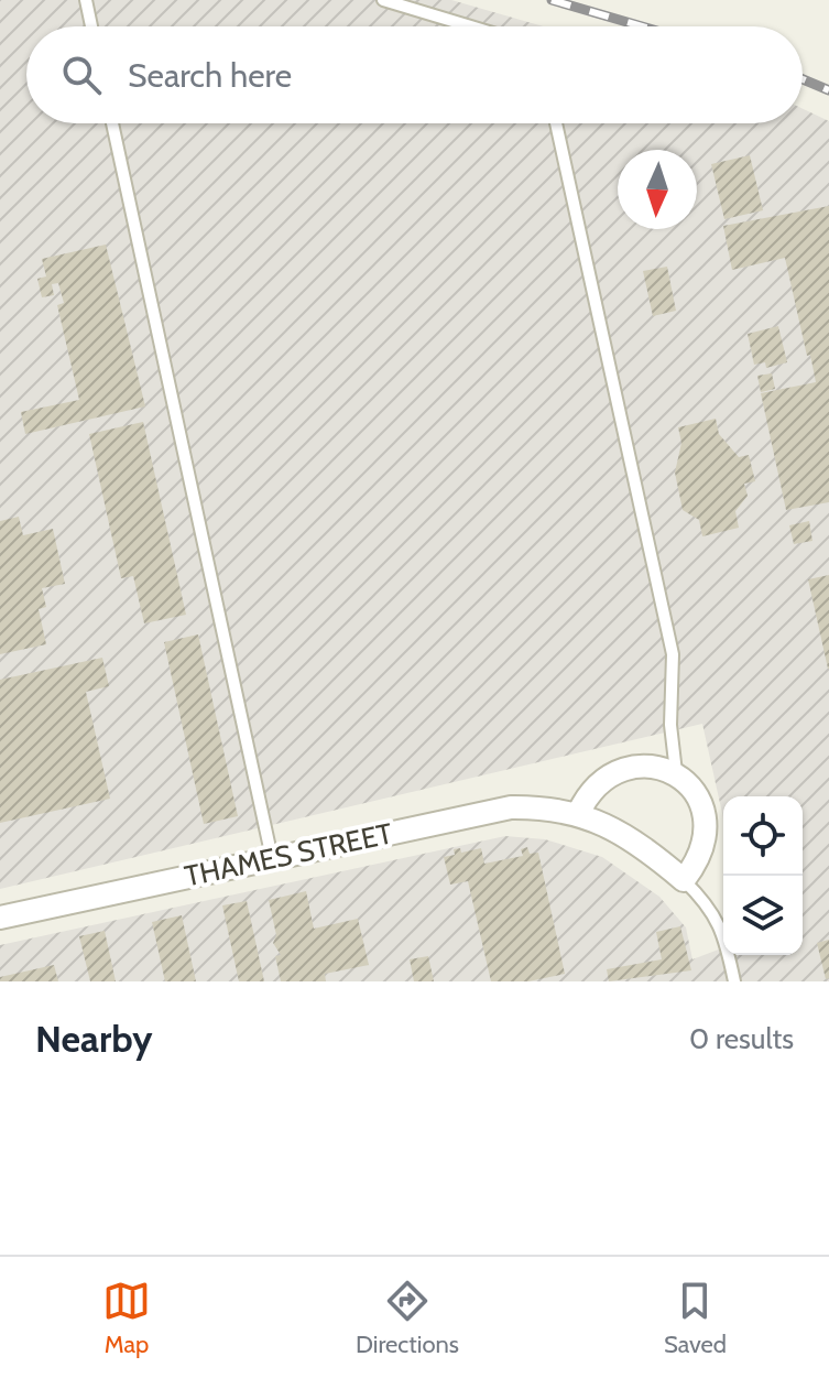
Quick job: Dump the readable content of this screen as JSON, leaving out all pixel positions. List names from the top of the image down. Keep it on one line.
{"streets":{"street":["THAMES STREET"]},"north":"bottom","page":{"search":"Search here","heading":["Nearby","0 results"],"nav":["Map","Directions","Saved"]}}
